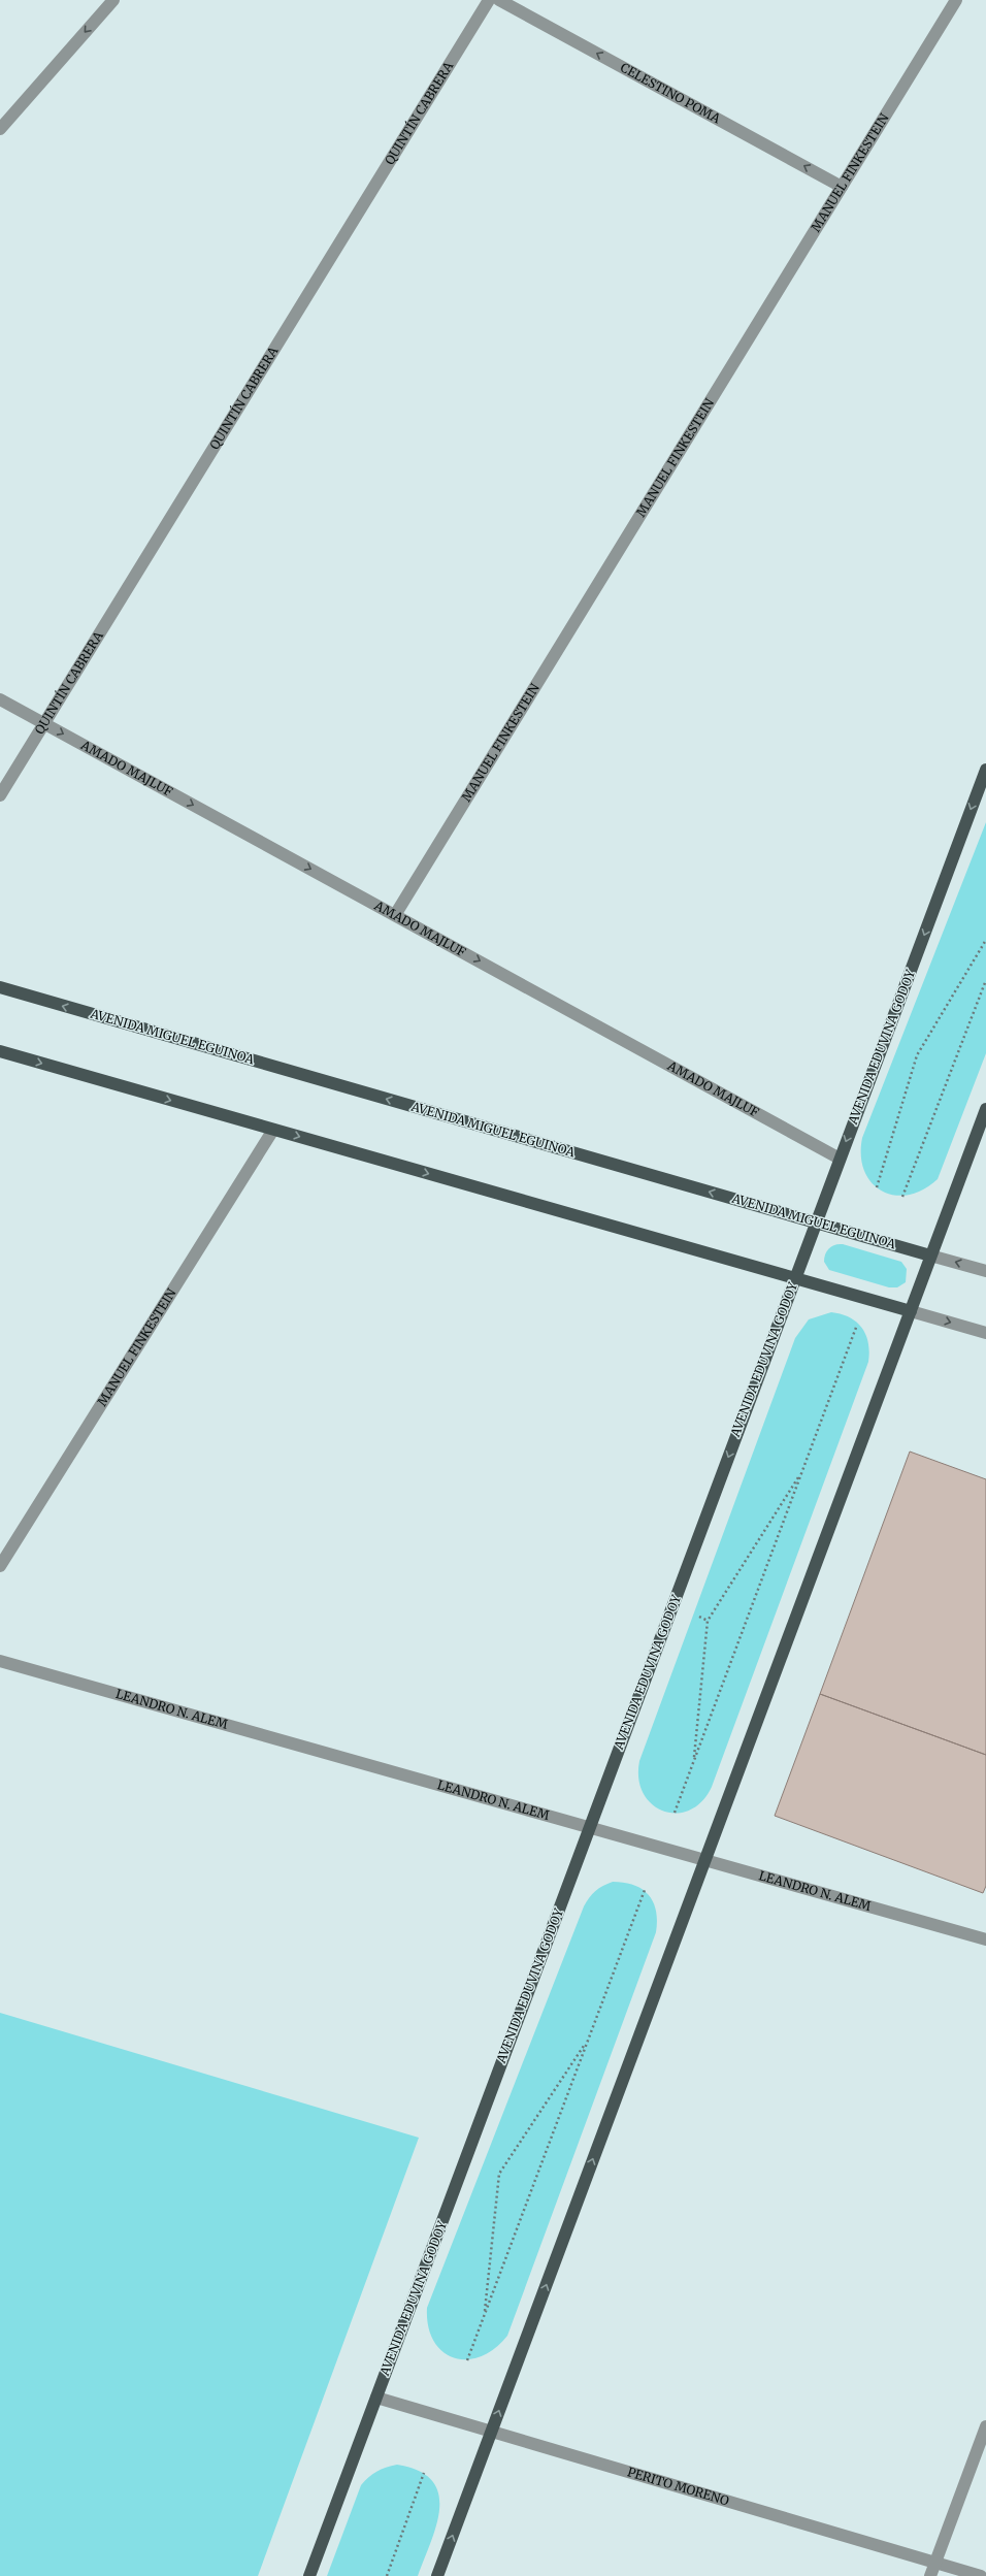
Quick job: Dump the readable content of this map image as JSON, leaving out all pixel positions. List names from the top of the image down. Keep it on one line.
{"streets":{"main road":["AVENIDA MIGUEL EGUINOA","AVENIDA EDUVINA GODOY"],"street":["CELESTINO POMA","QUINTÍN CABRERA","MANUEL FINKESTEIN","AMADO MAJLUF","LEANDRO N. ALEM","PERITO MORENO"]},"crossings":[["CELESTINO POMA","MANUEL FINKESTEIN"],["QUINTÍN CABRERA","AMADO MAJLUF"],["MANUEL FINKESTEIN","AMADO MAJLUF"],["AMADO MAJLUF","AVENIDA EDUVINA GODOY"],["AVENIDA MIGUEL EGUINOA","AVENIDA EDUVINA GODOY"],["AVENIDA EDUVINA GODOY","LEANDRO N. ALEM"],["AVENIDA EDUVINA GODOY","PERITO MORENO"]],"one_way":["CELESTINO POMA","AMADO MAJLUF","AVENIDA EDUVINA GODOY"]}
